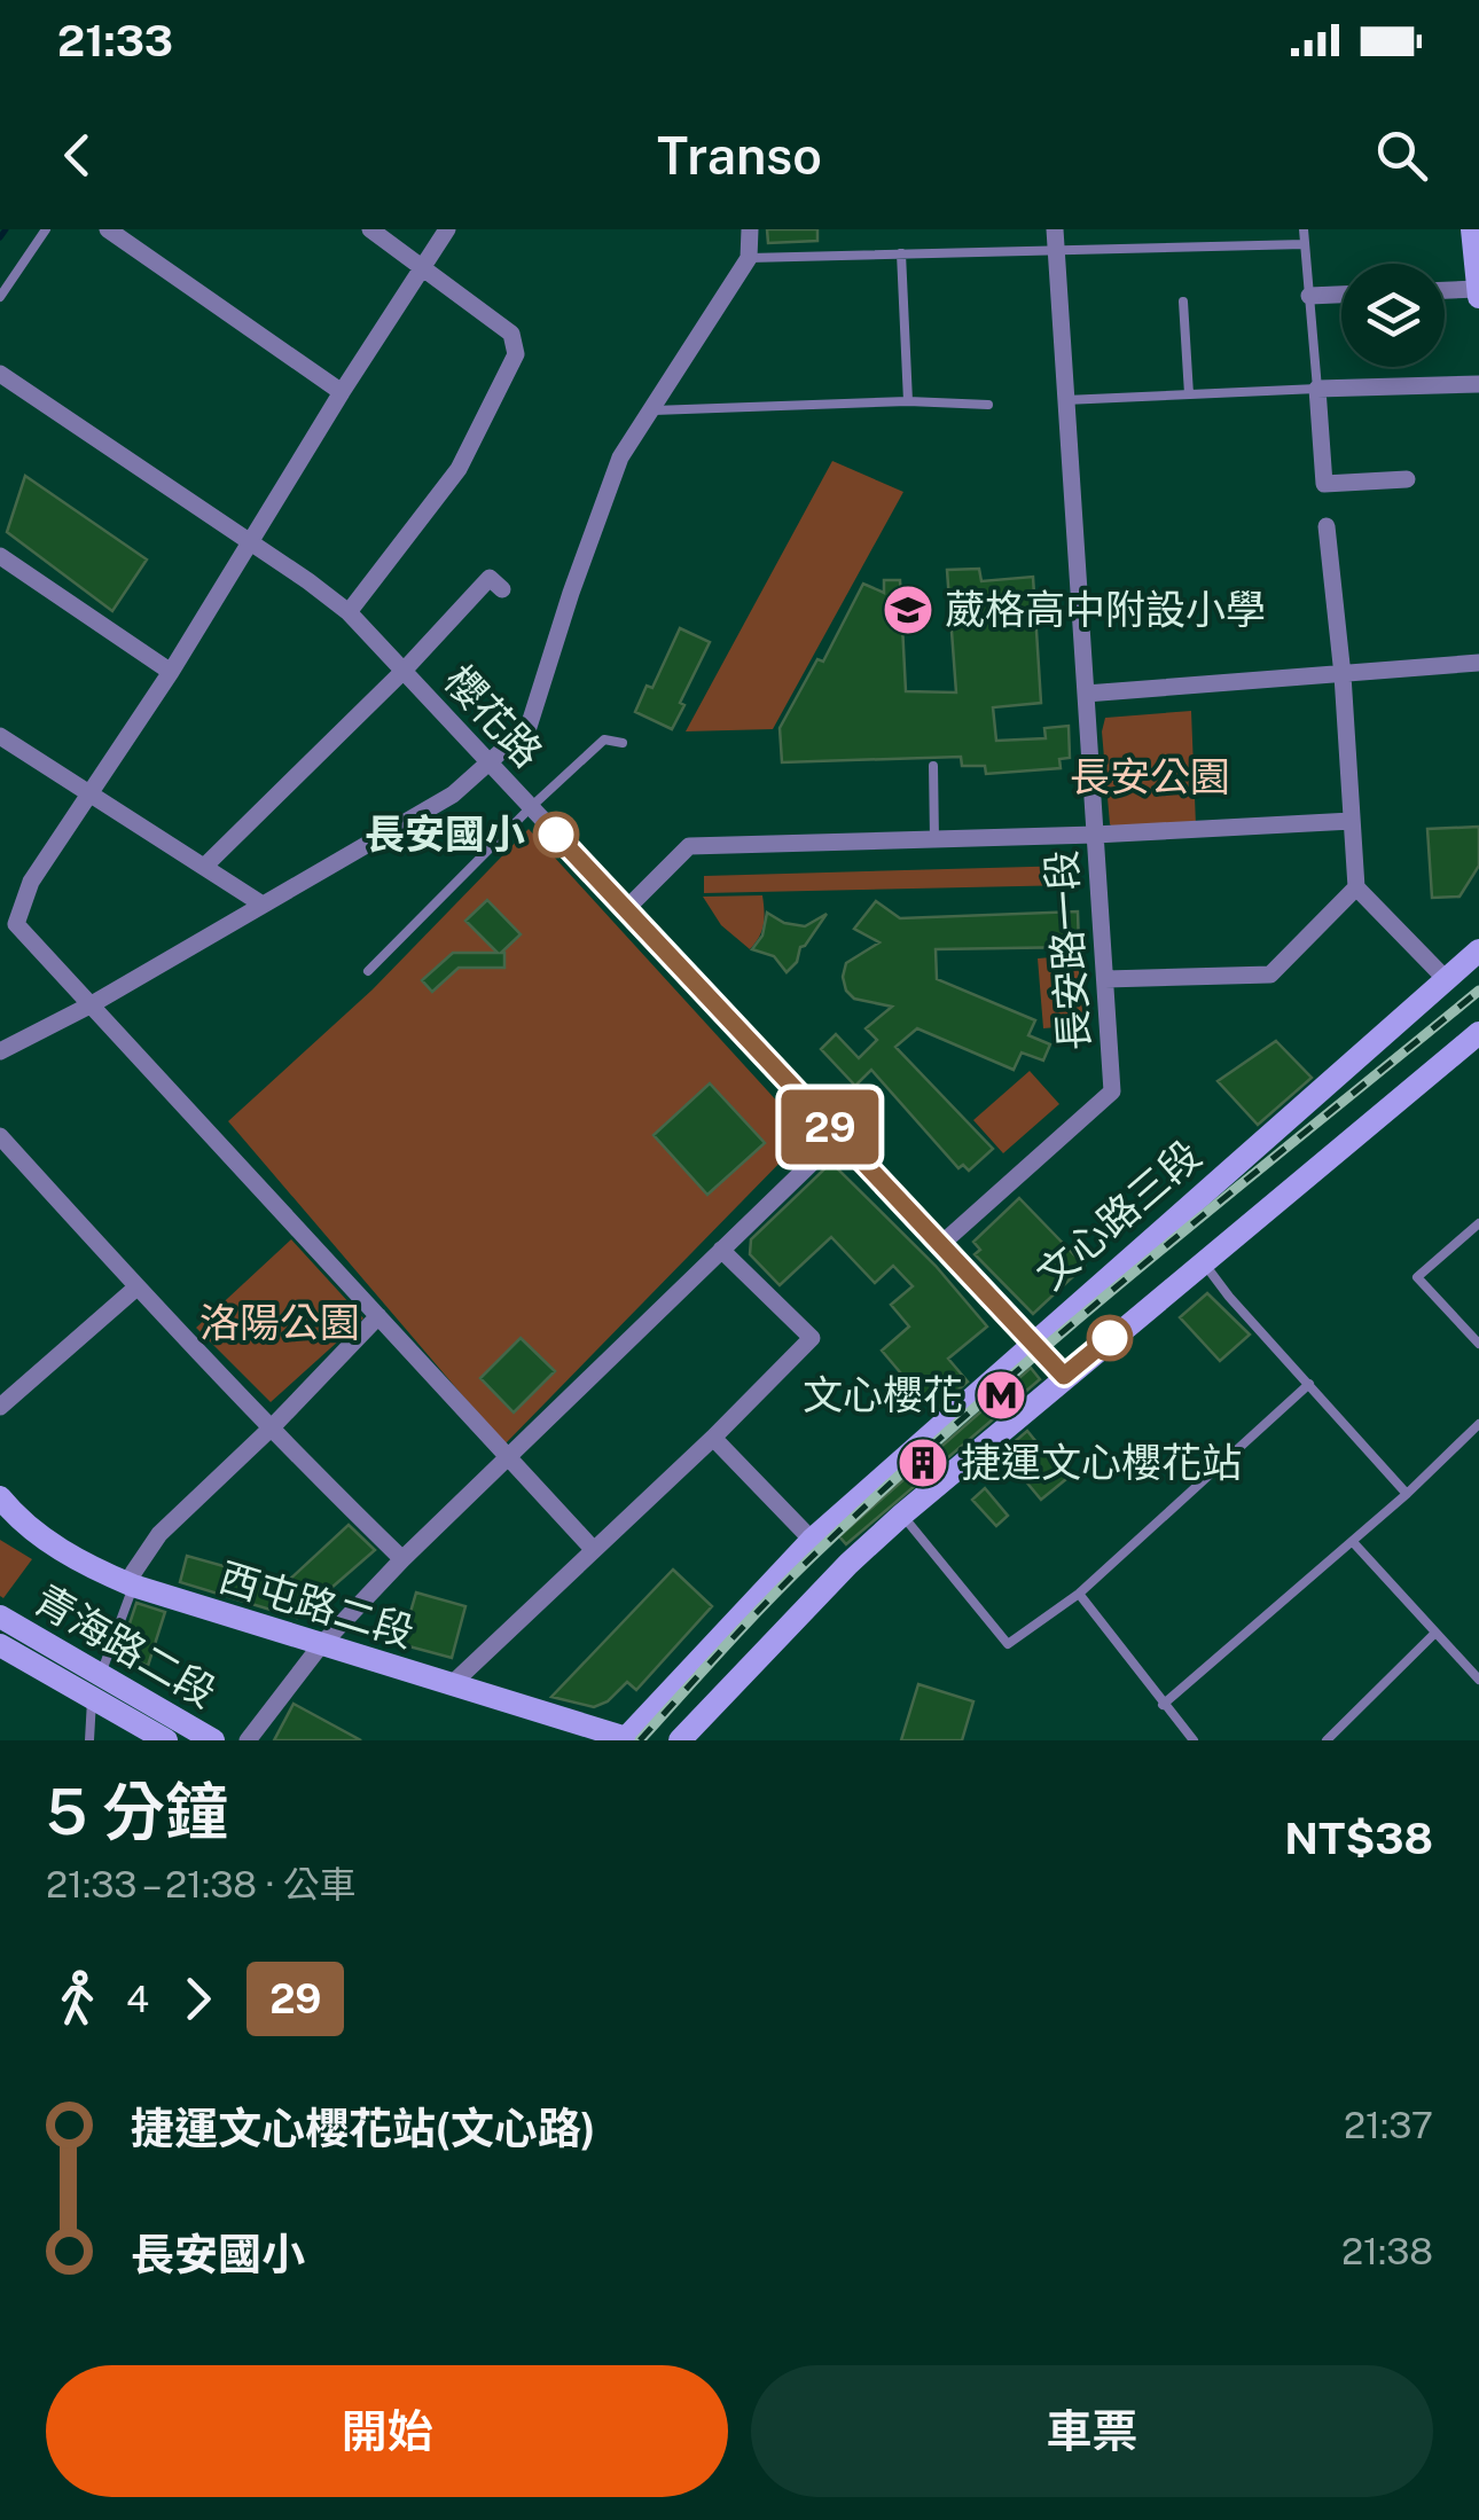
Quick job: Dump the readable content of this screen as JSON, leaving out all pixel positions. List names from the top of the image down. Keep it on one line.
{"streets":{"main road":["文心路三段","西屯路二段","青海路二段"],"street":["櫻花路","長安路一段"]},"crossings":[["櫻花路","長安路一段"],["櫻花路","文心路三段"],["文心路三段","西屯路二段"]],"parks":["長安公園","洛陽公園"],"places":{"school or university":["葳格高中附設小學"],"other":["長安國小"],"metro station":["文心櫻花"],"building":["捷運文心櫻花站"]},"lines":["bus line 29"],"page":{"status":"21:33","header":"Transo","on_map":"29","heading":["5 分鐘","21:33 – 21:38 · 公車","NT$38"],"legs":["4","29"],"list":[{"name":"捷運文心櫻花站(文心路)","value":"21:37"},{"name":"長安國小","value":"21:38"}],"buttons":["開始","車票"]}}
